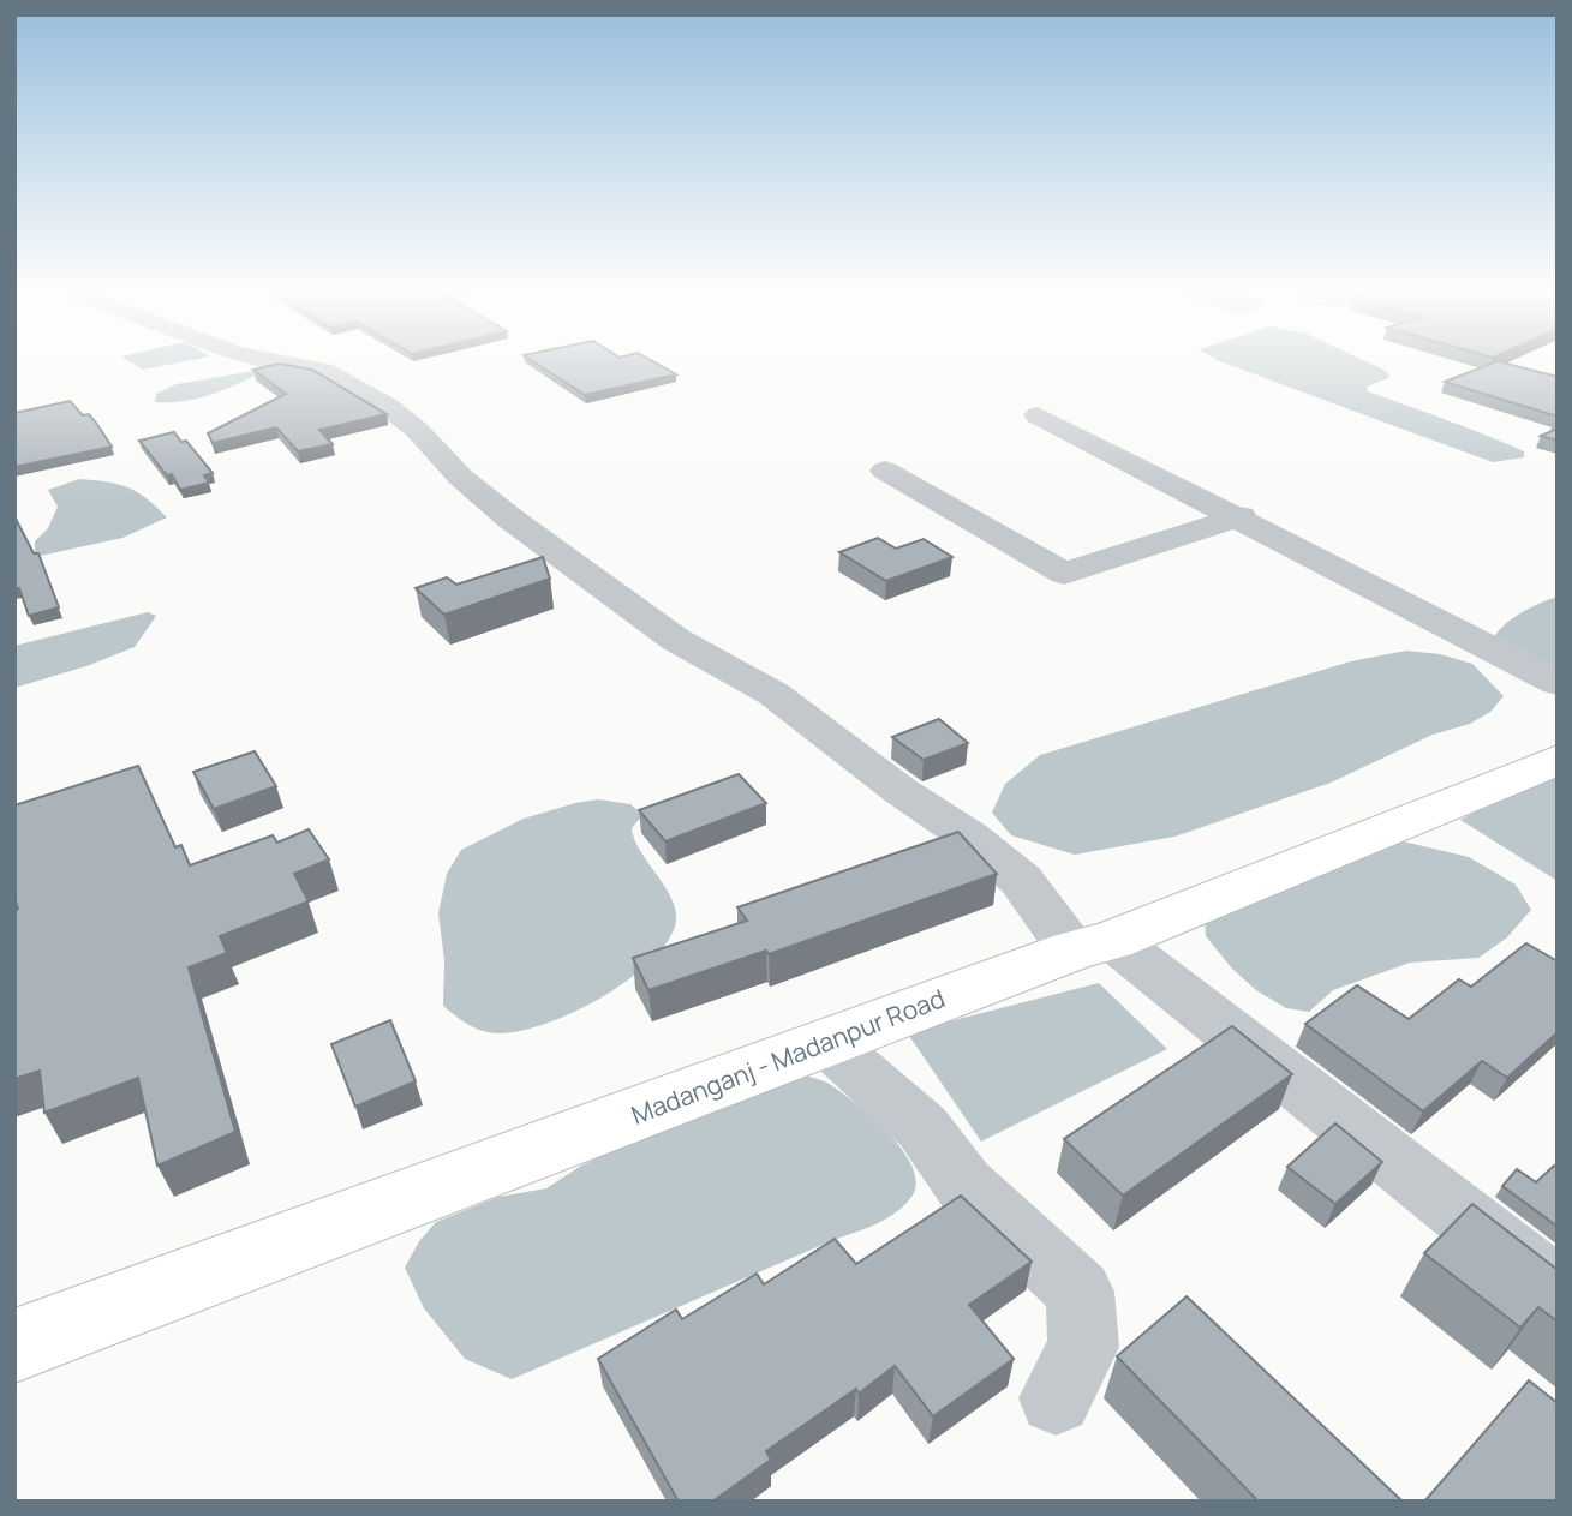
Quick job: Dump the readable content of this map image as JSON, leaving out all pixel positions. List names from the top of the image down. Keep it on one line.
{"streets":{"main road":["Madanganj - Madanpur Road"]}}
